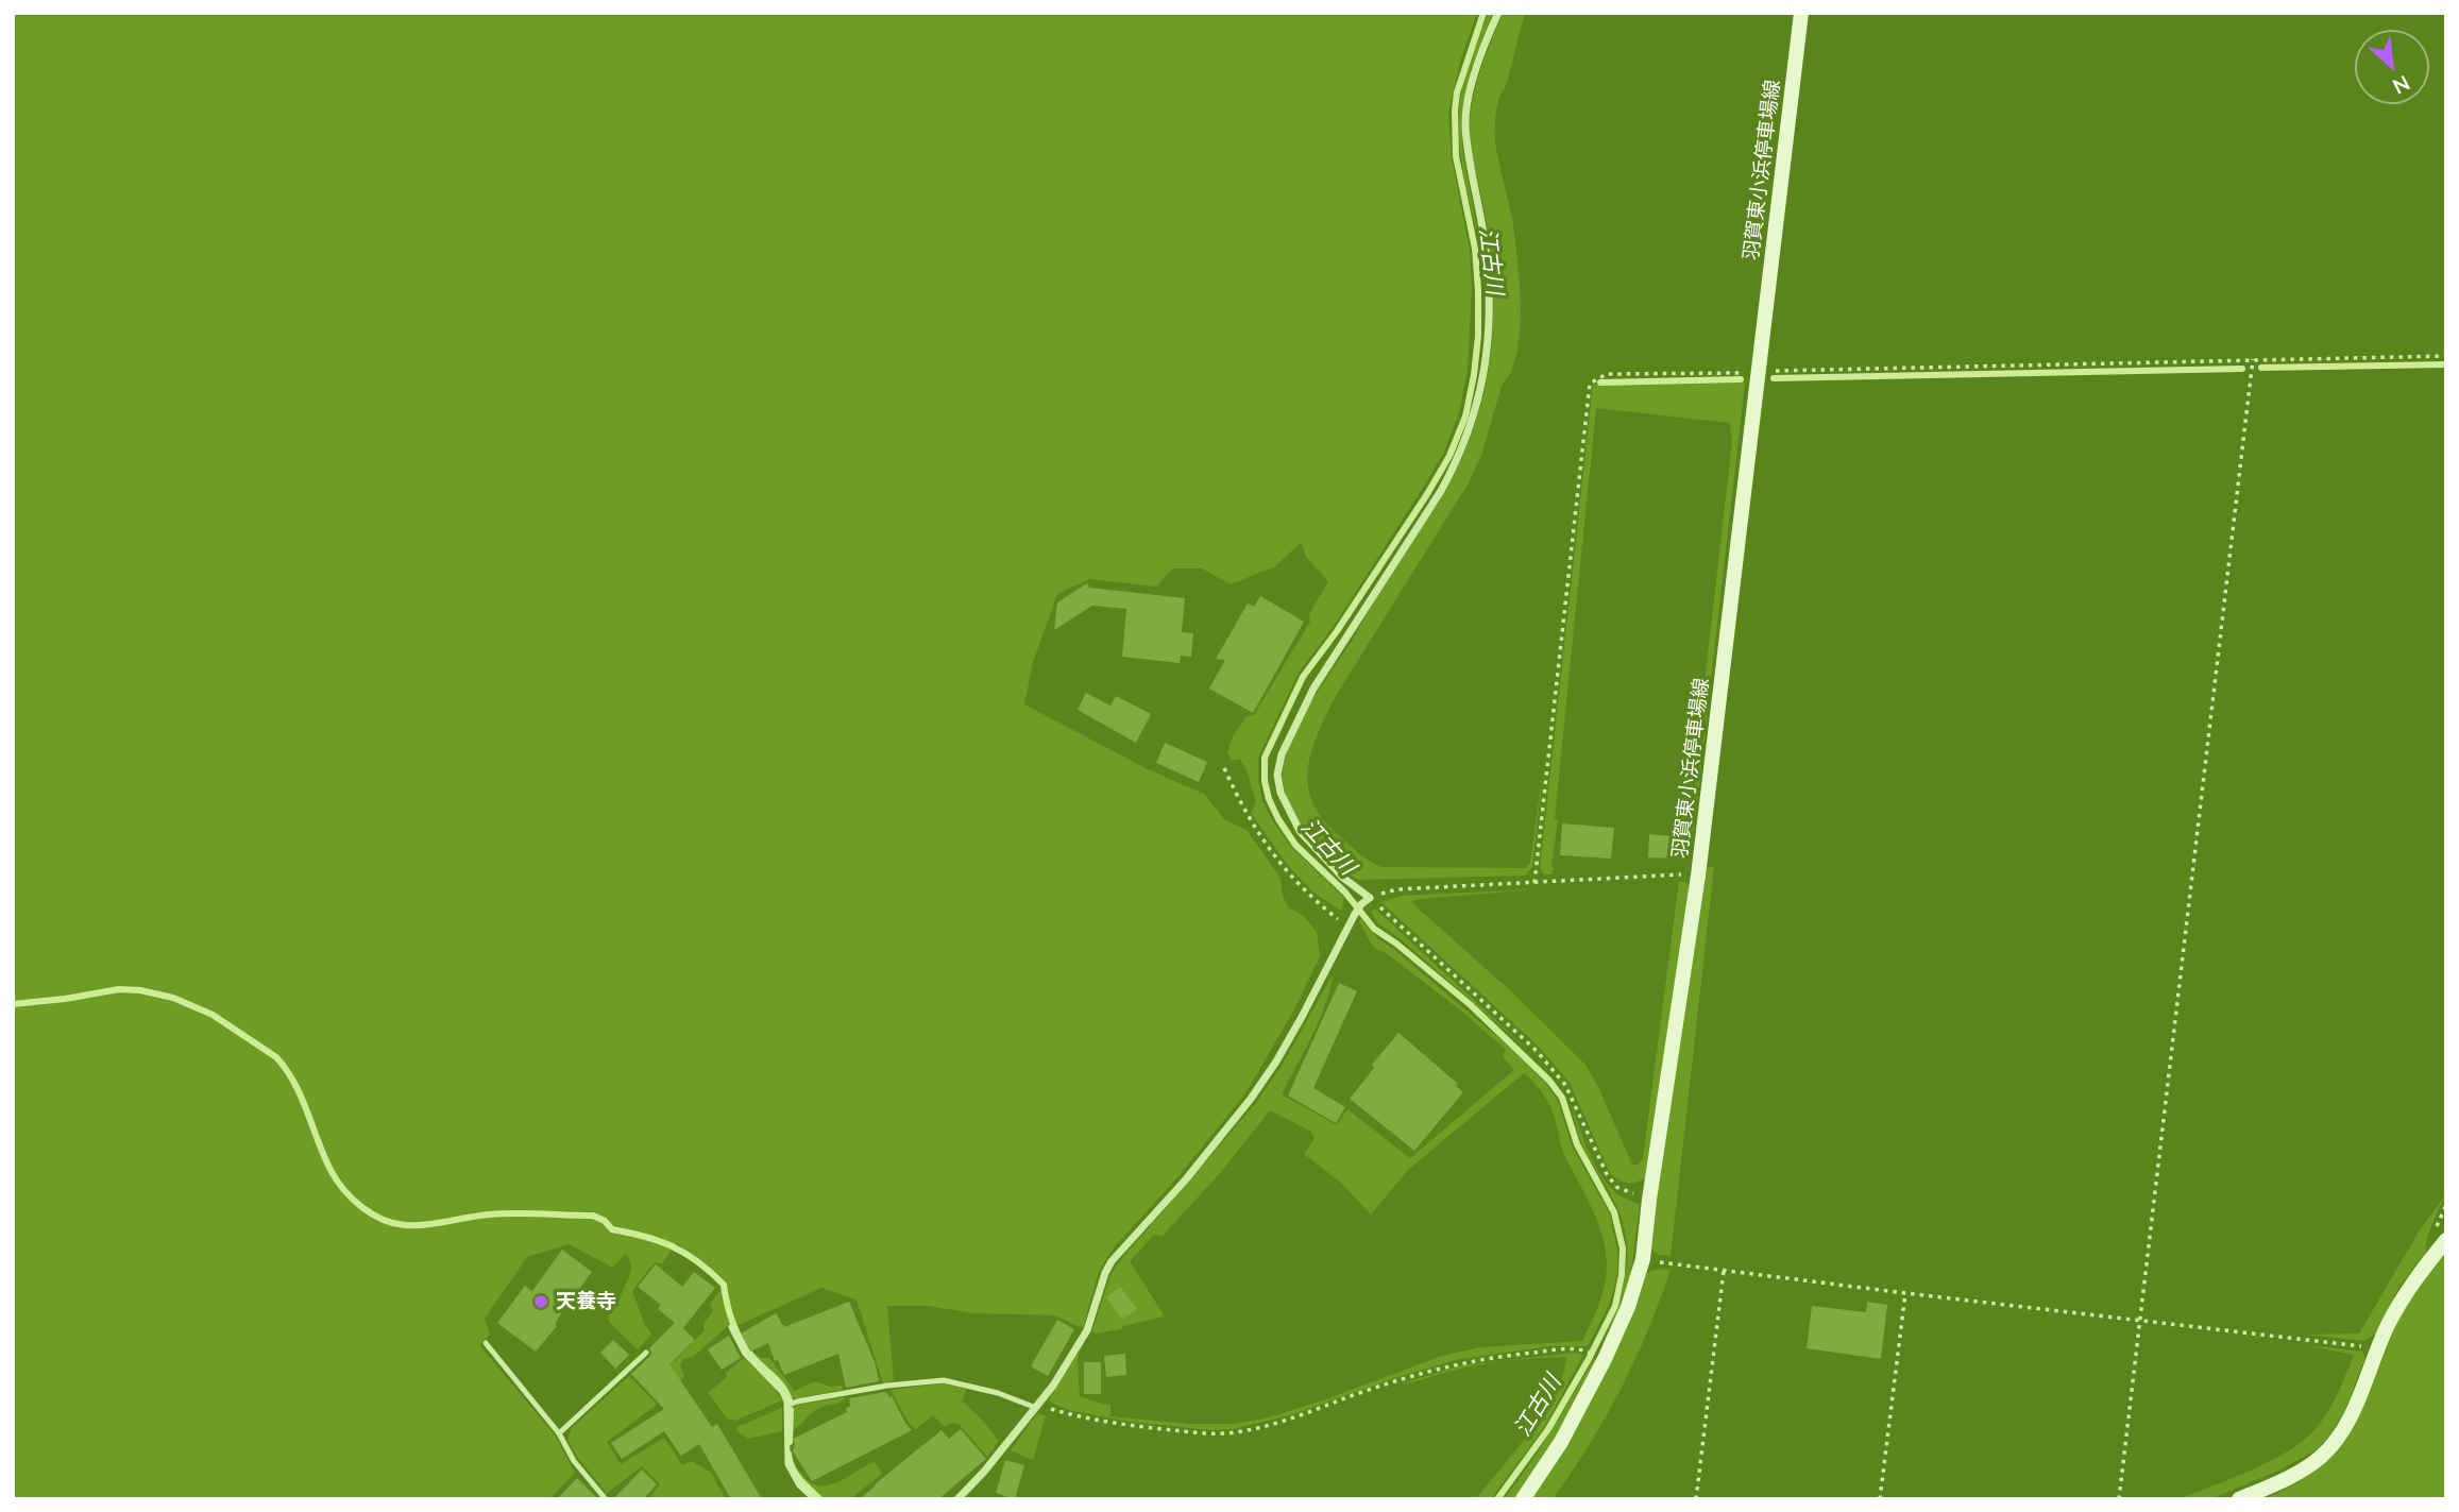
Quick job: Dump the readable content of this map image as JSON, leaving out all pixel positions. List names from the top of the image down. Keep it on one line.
{"streets":{"main road":["羽賀東小浜停車場線"]},"water":["江古川"],"places":["天養寺"],"north":"bottom right"}
